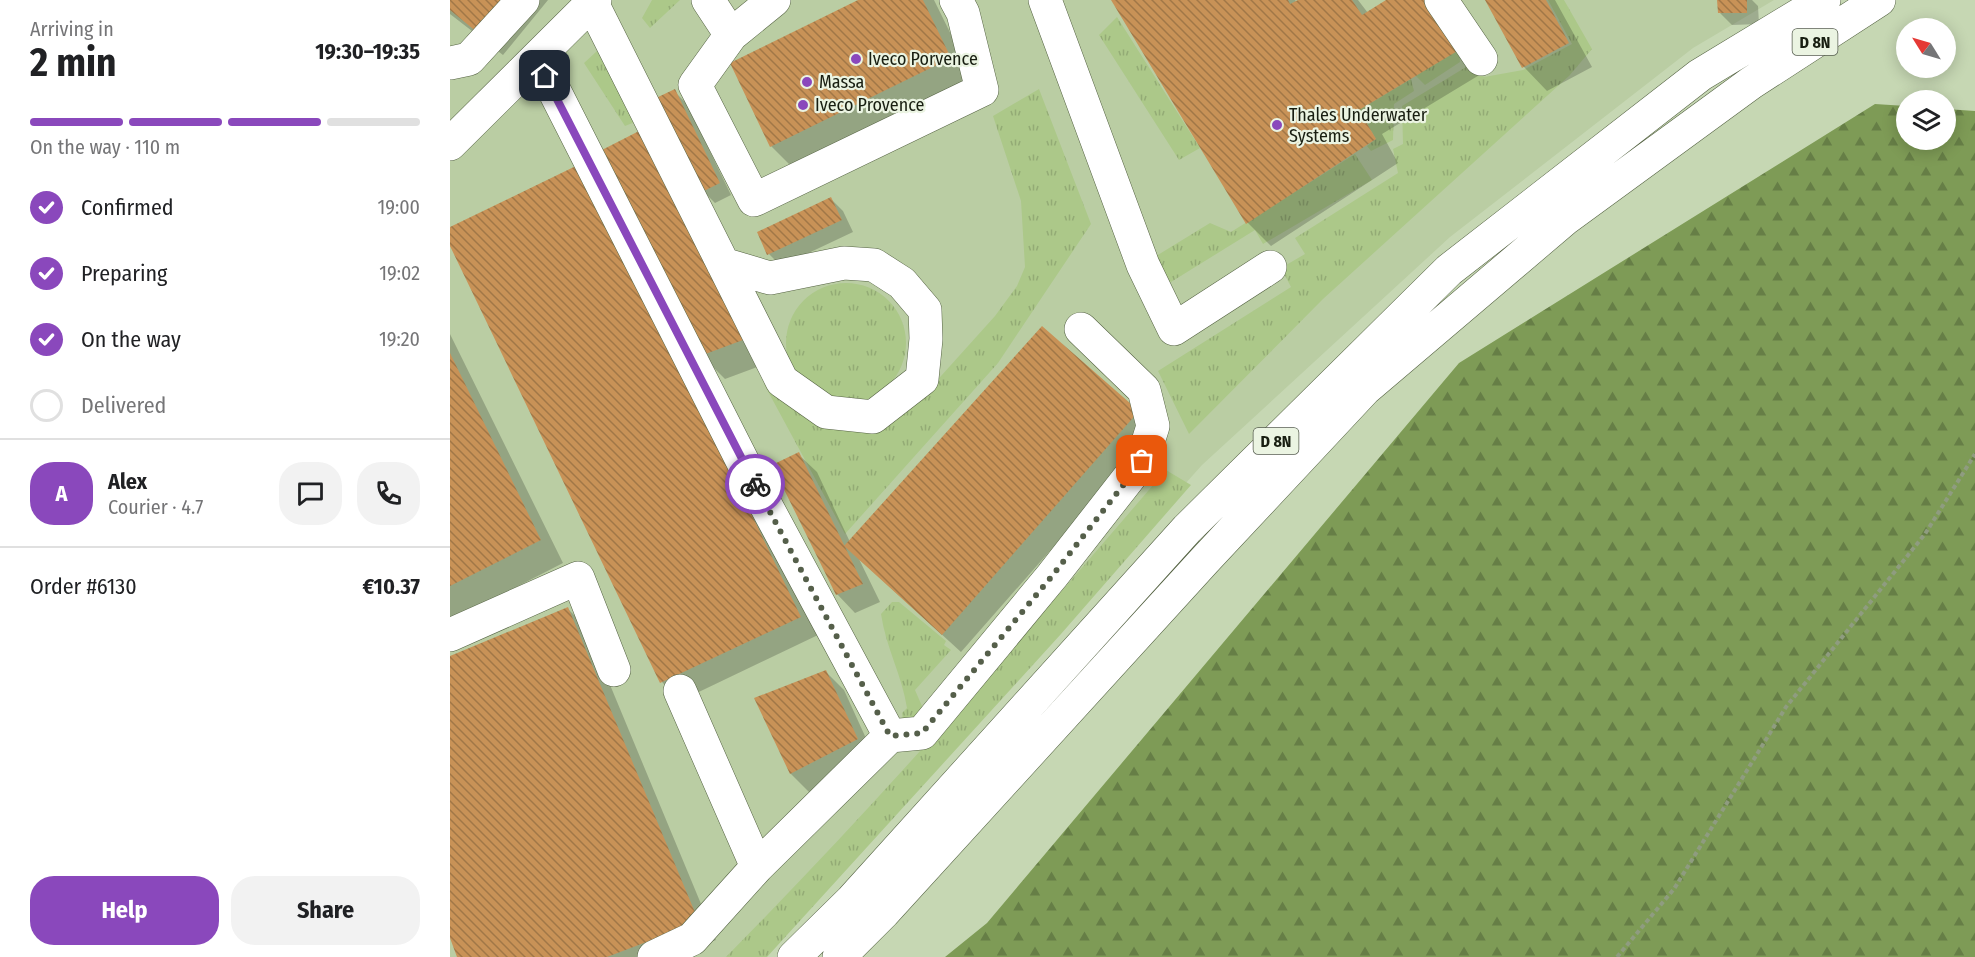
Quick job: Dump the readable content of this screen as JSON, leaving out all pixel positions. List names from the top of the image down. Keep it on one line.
{"streets":{"main road":["D 8N"]},"places":["Iveco Porvence","Massa","Iveco Provence","Thales Underwater Systems"],"north":"top left","page":{"heading":["2 min","Arriving in","19:30–19:35"],"panel":["Alex","Courier · 4.7","Order #6130","€10.37"],"bar":"On the way · 110 m","list":[["Confirmed","19:00"],["Preparing","19:02"],["On the way","19:20"],"Delivered"],"round":"A","buttons":["Help","Share"]}}
